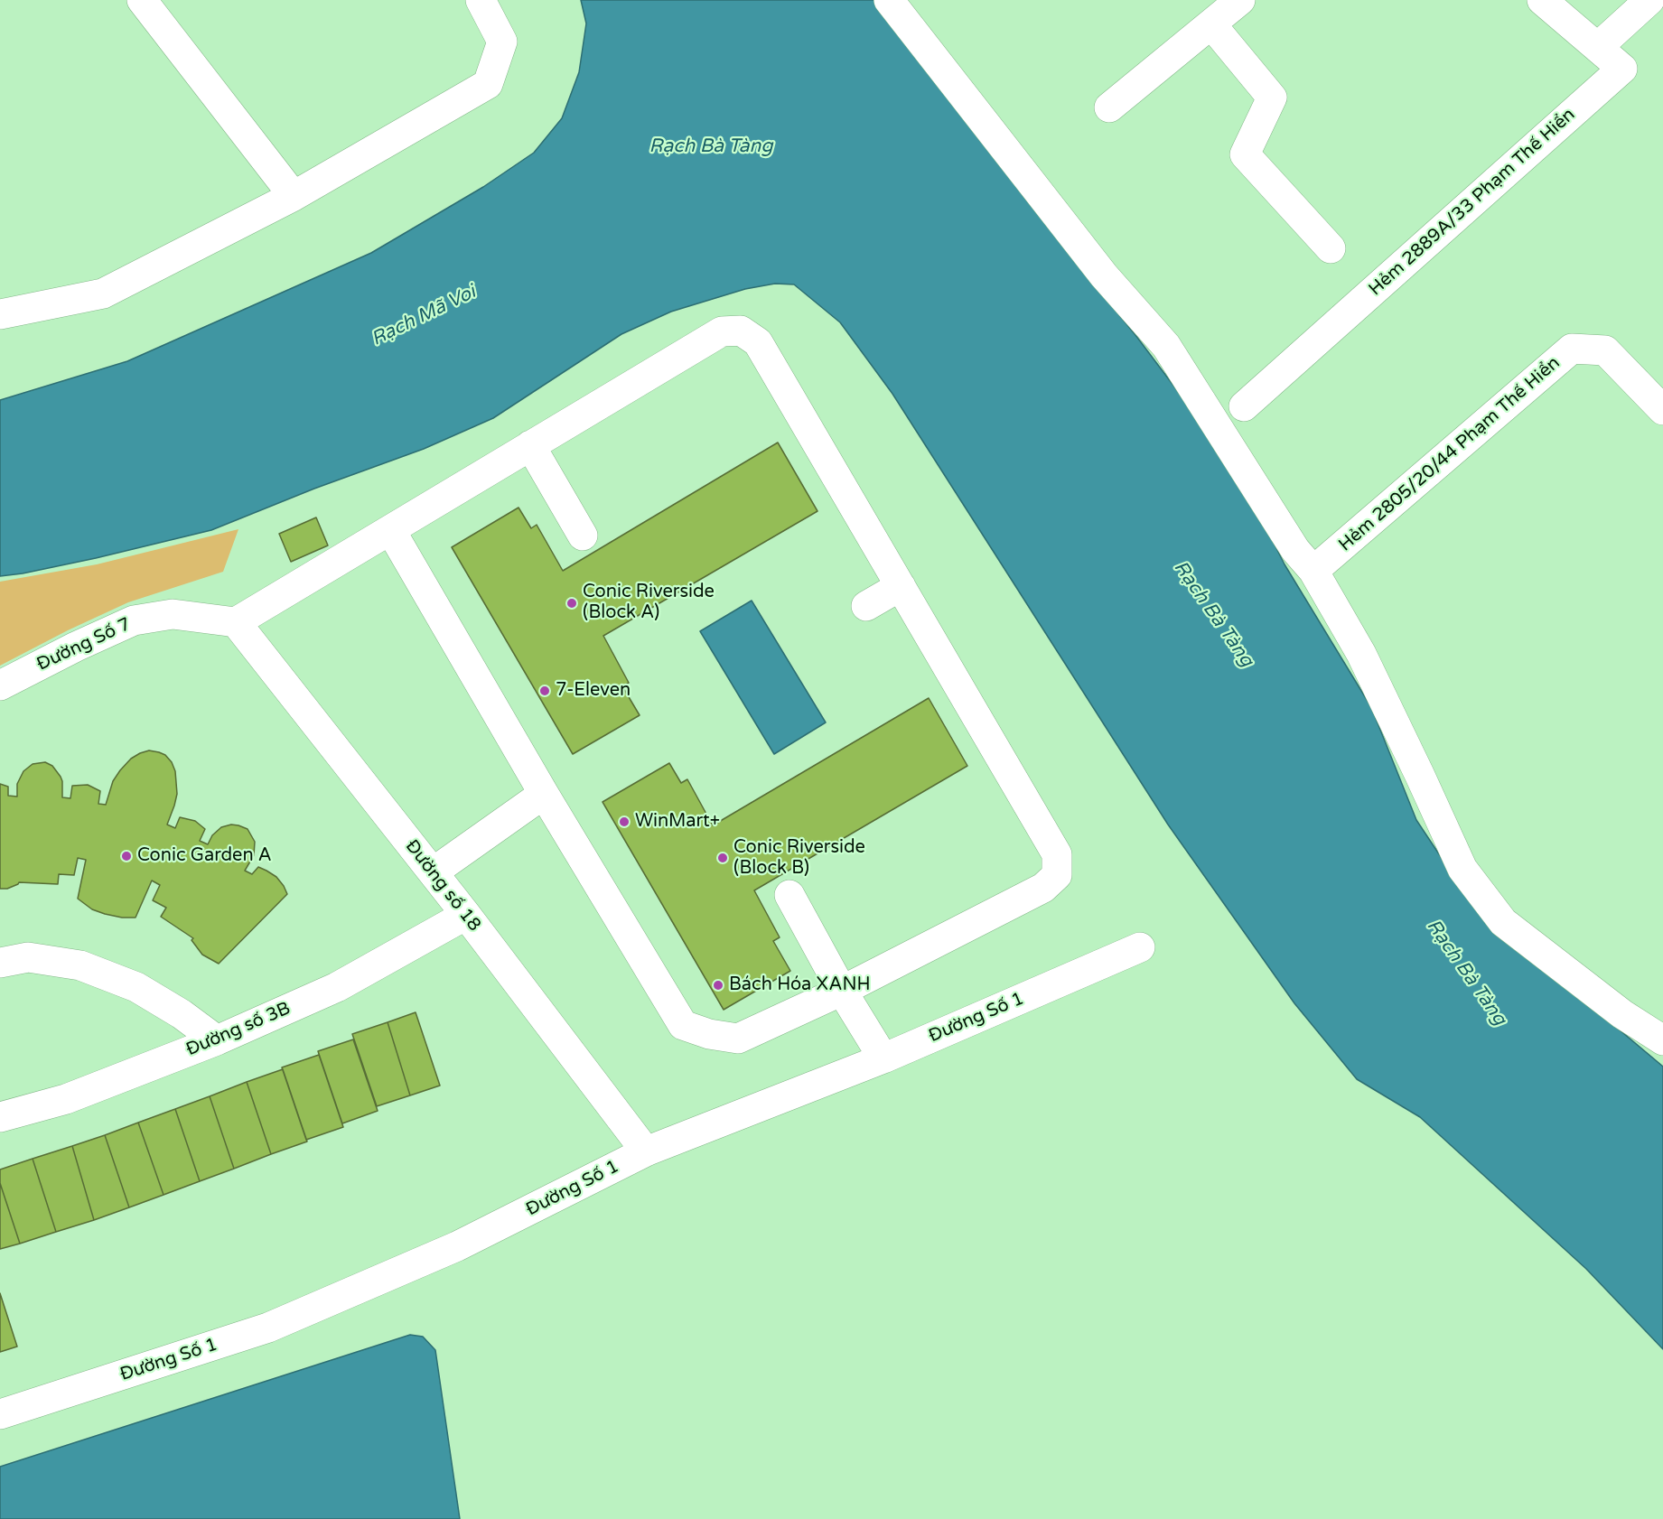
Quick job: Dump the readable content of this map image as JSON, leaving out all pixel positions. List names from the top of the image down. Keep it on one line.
{"streets":{"street":["Hẻm 2889A/33 Phạm Thế Hiển","Hẻm 2805/20/44 Phạm Thế Hiển","Đường Số 7","Đường số 18","Đường Số 1","Đường số 3B"]},"crossings":[["Đường Số 7","Đường số 18"],["Đường số 18","Đường Số 1"],["Đường số 18","Đường số 3B"]],"water":["Rạch Bà Tàng","Rạch Mã Voi"],"places":["Conic Riverside (Block A)","7-Eleven","WinMart+","Conic Garden A","Conic Riverside (Block B)","Bách Hóa XANH"]}
